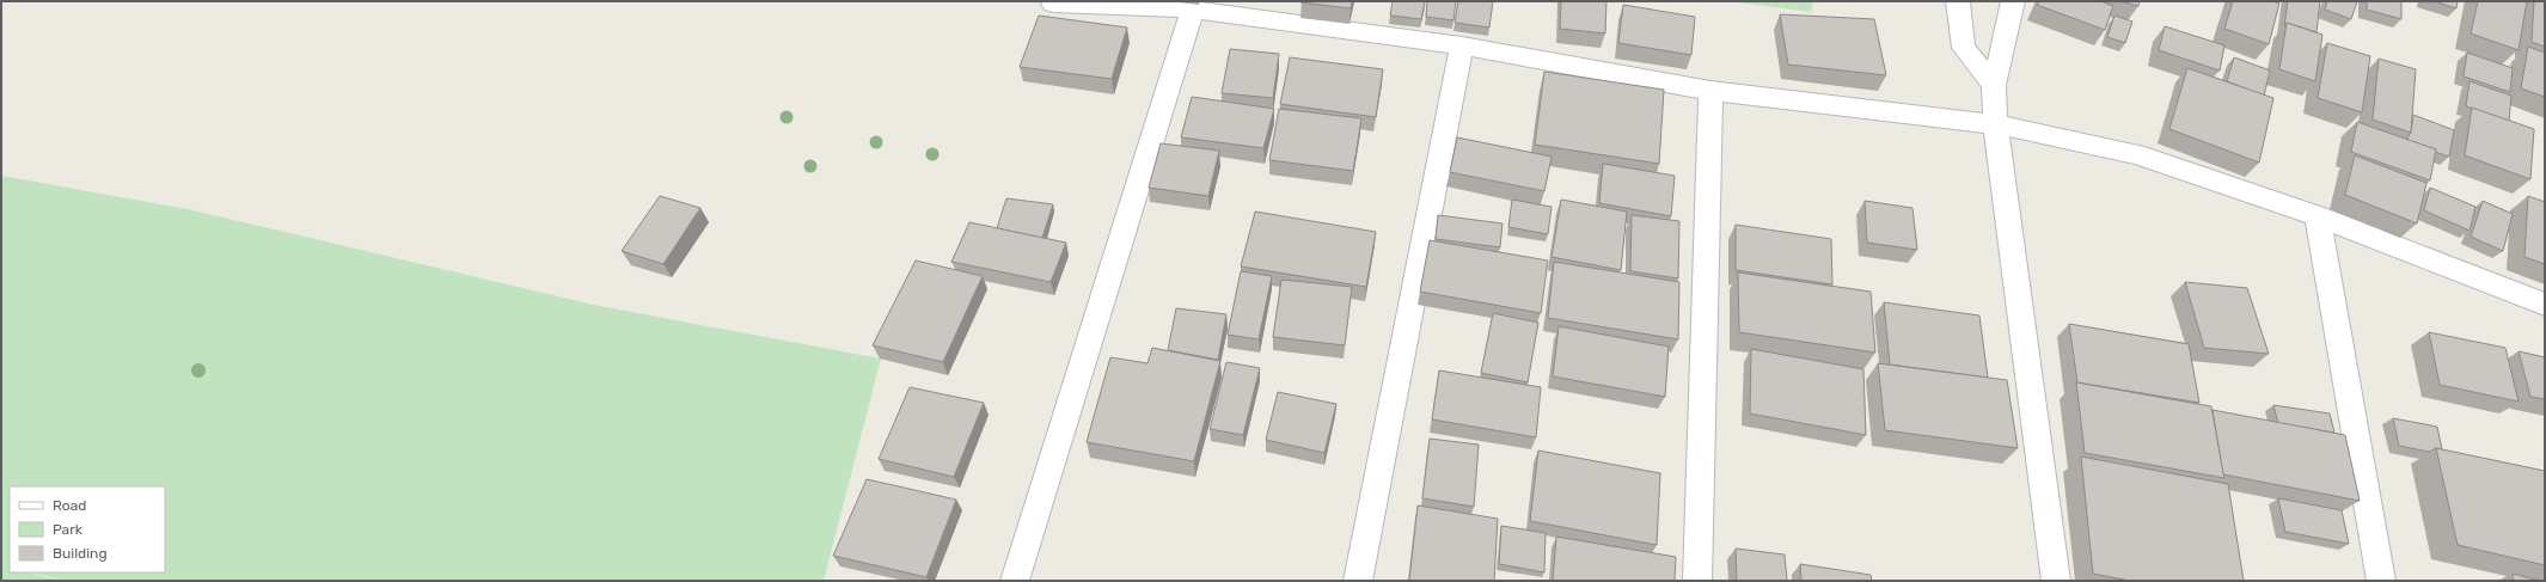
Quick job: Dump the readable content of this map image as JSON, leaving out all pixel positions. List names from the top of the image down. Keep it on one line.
{"legend":["Road","Park","Building"]}
